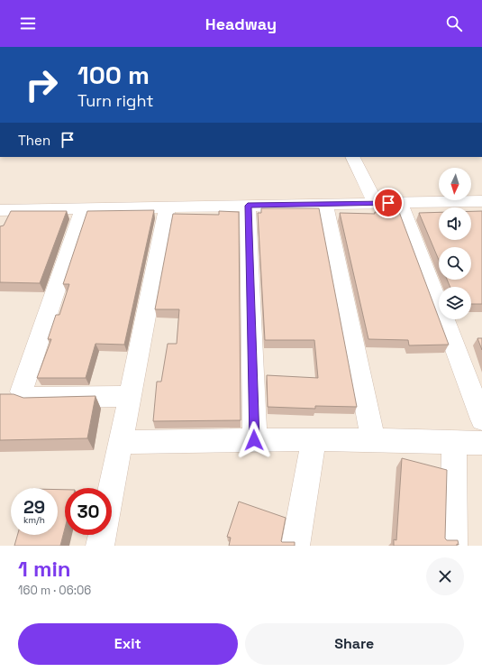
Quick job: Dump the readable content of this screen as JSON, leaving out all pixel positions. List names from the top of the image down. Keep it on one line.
{"north":"bottom","page":{"header":"Headway","turn":["100 m","Turn right"],"then":"Then","speed":"29 km/h","limit":"30","heading":["1 min","160 m · 06:06"],"buttons":["Exit","Share"]}}
